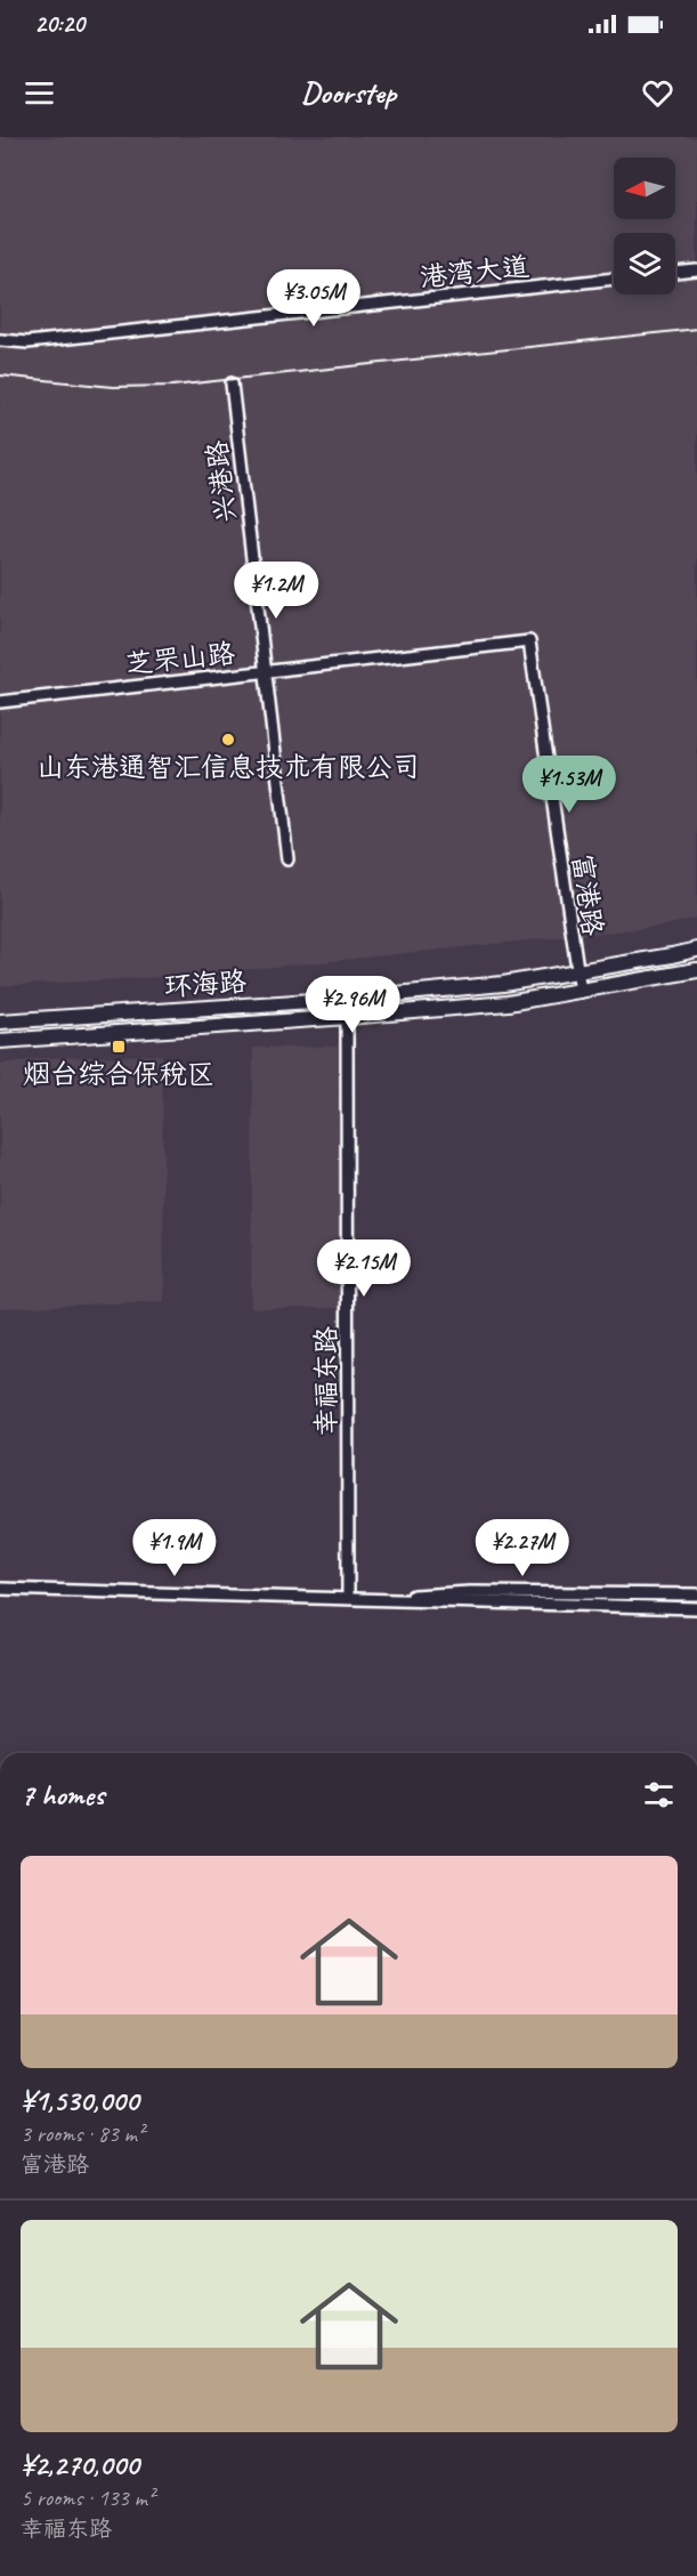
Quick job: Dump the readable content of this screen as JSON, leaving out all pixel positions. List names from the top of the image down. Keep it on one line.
{"streets":{"main road":["环海路"],"street":["港湾大道","兴港路","芝罘山路","富港路","幸福东路"]},"crossings":[["兴港路","芝罘山路"],["芝罘山路","富港路"],["富港路","环海路"],["环海路","幸福东路"]],"places":{"other":["山东港通智汇信息技术有限公司"],"transit":["烟台综合保税区"]},"north":"left","page":{"status":"20:20","header":"Doorstep","price":["¥3.05M","¥1.2M","¥1.53M","¥2.96M","¥2.15M","¥1.9M","¥2.27M"],"heading":"7 homes","list":[{"name":"¥1,530,000","note":"3 rooms · 83 m² · 富港路"},{"name":"¥2,270,000","note":"5 rooms · 133 m² · 幸福东路"}]}}
